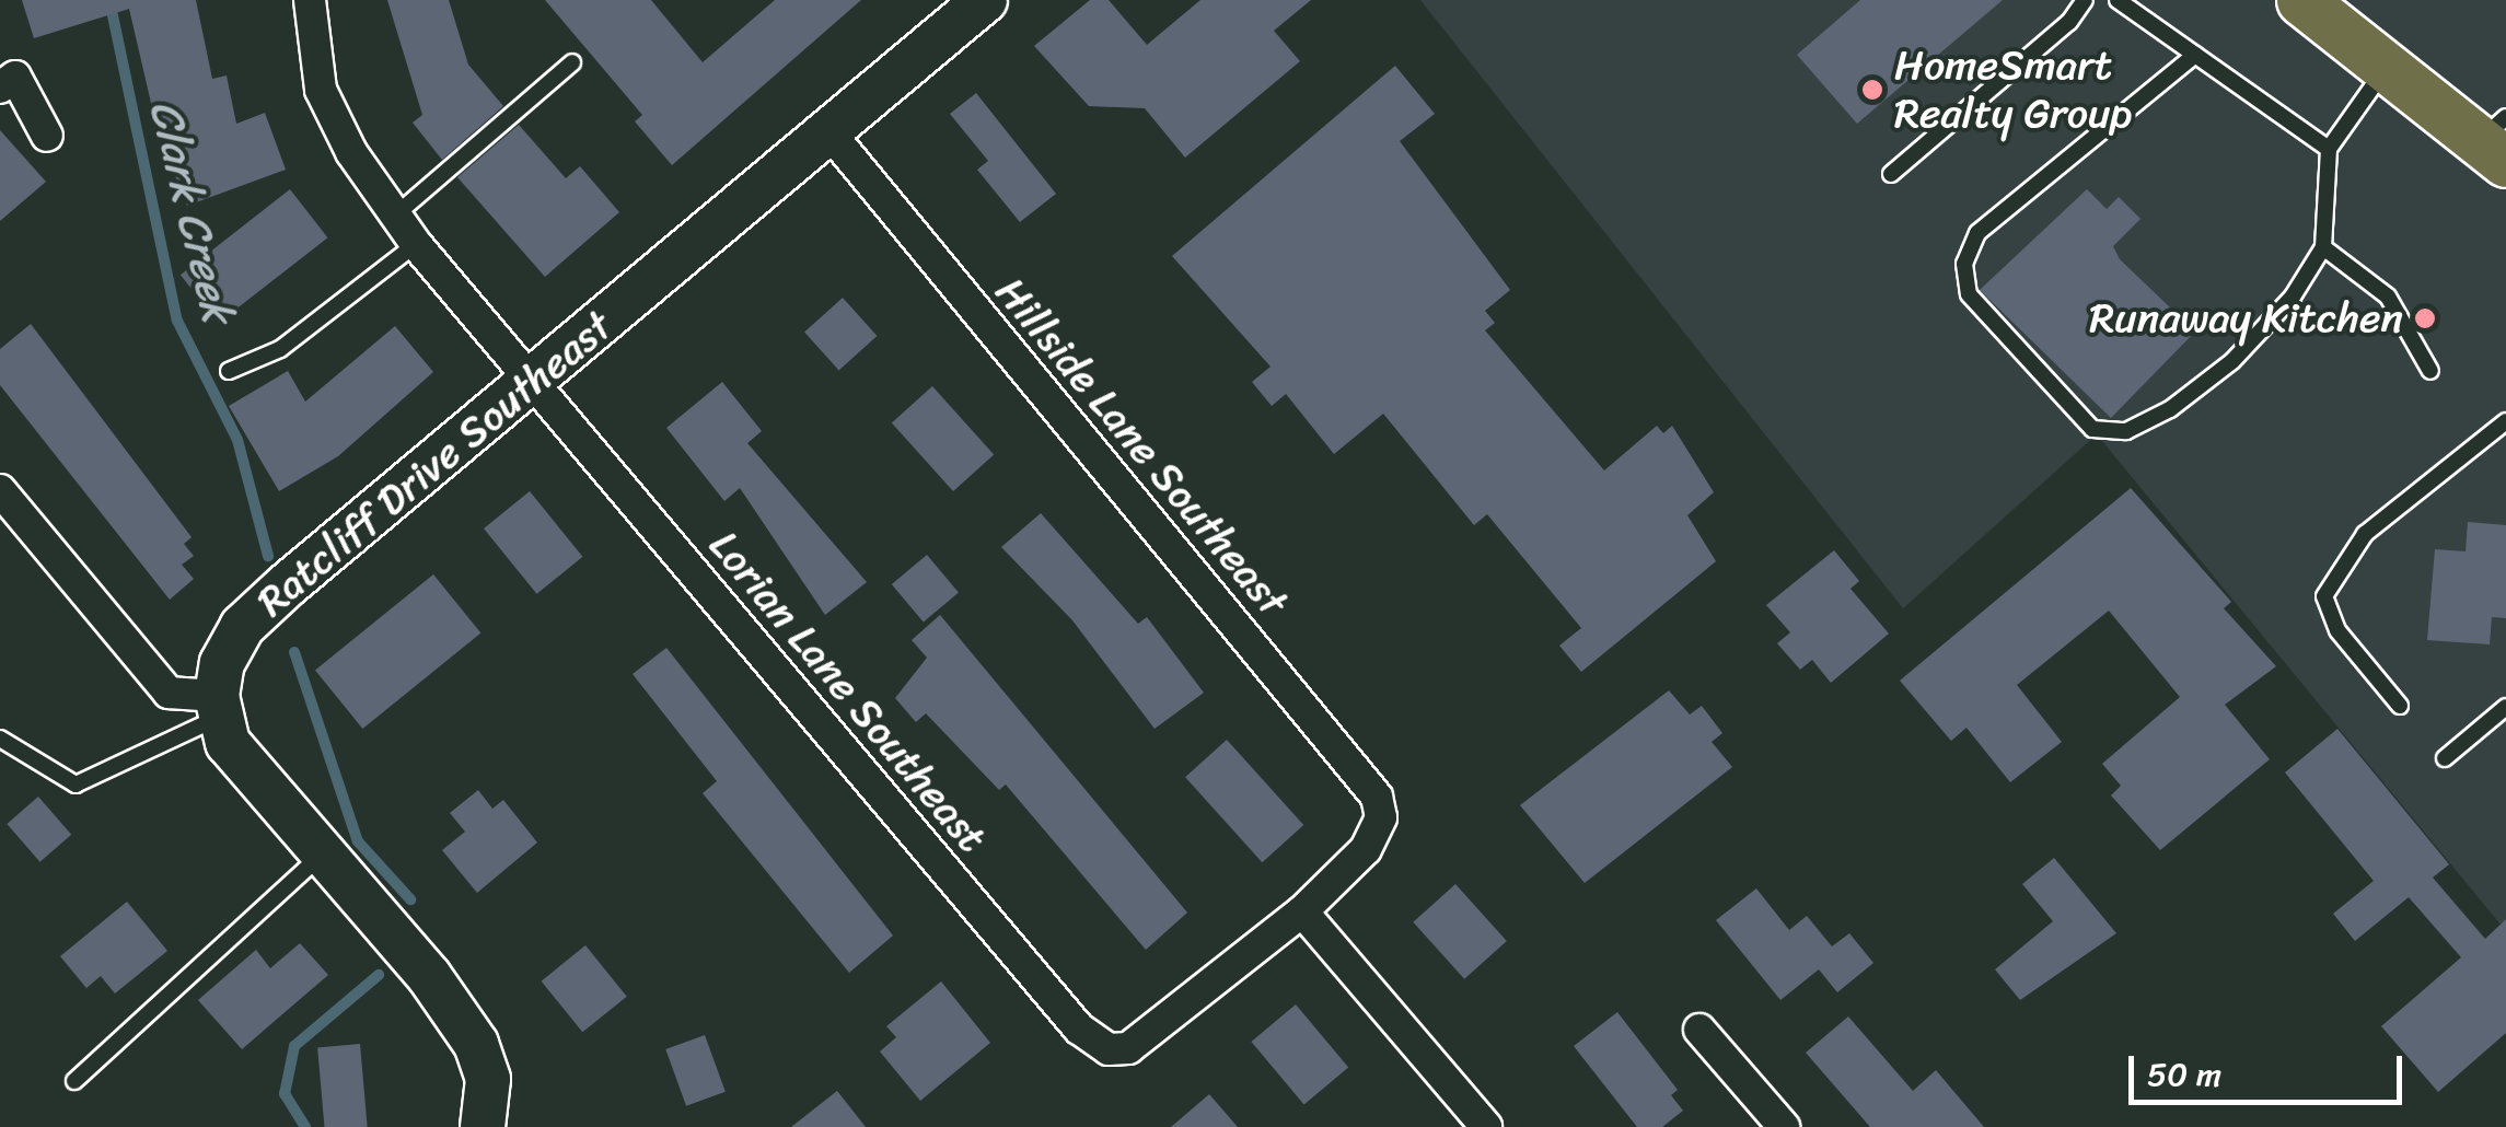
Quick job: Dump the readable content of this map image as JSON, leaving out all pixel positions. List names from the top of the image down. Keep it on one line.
{"streets":{"street":["Hillside Lane Southeast","Ratcliff Drive Southeast","Lorian Lane Southeast"]},"crossings":[["Hillside Lane Southeast","Ratcliff Drive Southeast"],["Hillside Lane Southeast","Lorian Lane Southeast"],["Ratcliff Drive Southeast","Lorian Lane Southeast"]],"water":["Clark Creek"],"places":["HomeSmart Realty Group","Runaway Kitchen"],"scale_bar":"50 m"}
